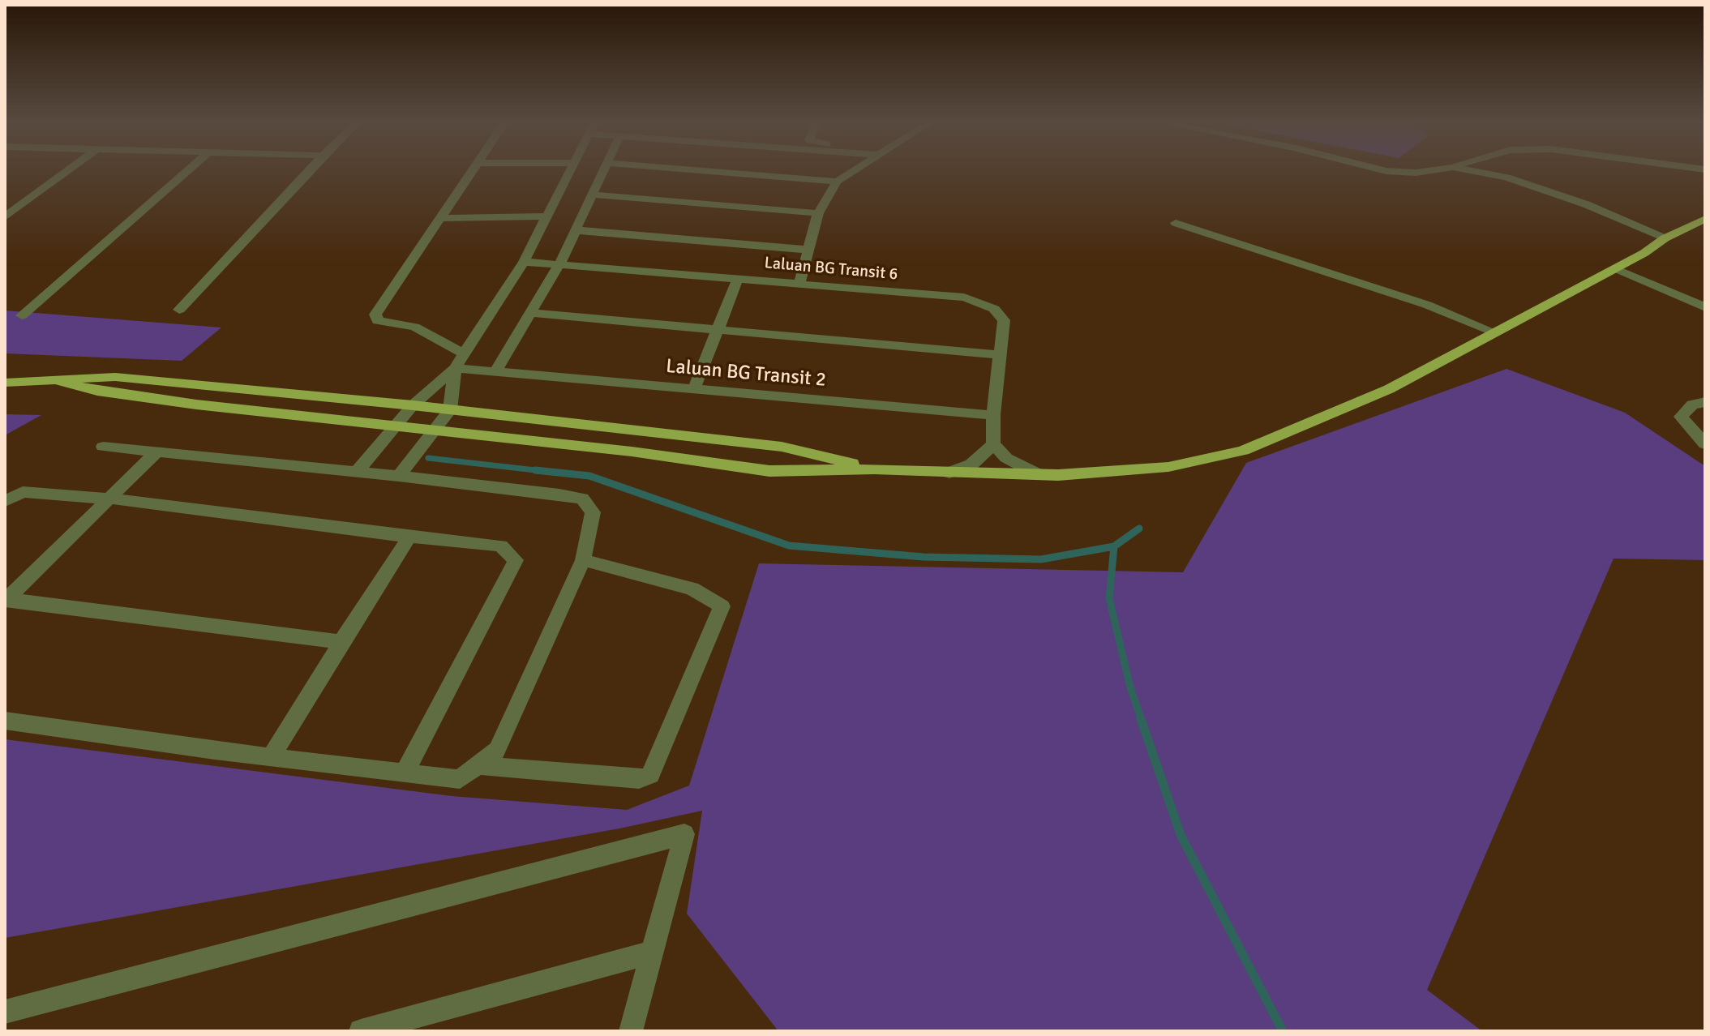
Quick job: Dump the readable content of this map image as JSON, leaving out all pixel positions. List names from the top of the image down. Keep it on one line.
{"streets":{"street":["Laluan BG Transit 6","Laluan BG Transit 2"]},"crossings":[["Laluan BG Transit 6","Laluan BG Transit 2"]]}
